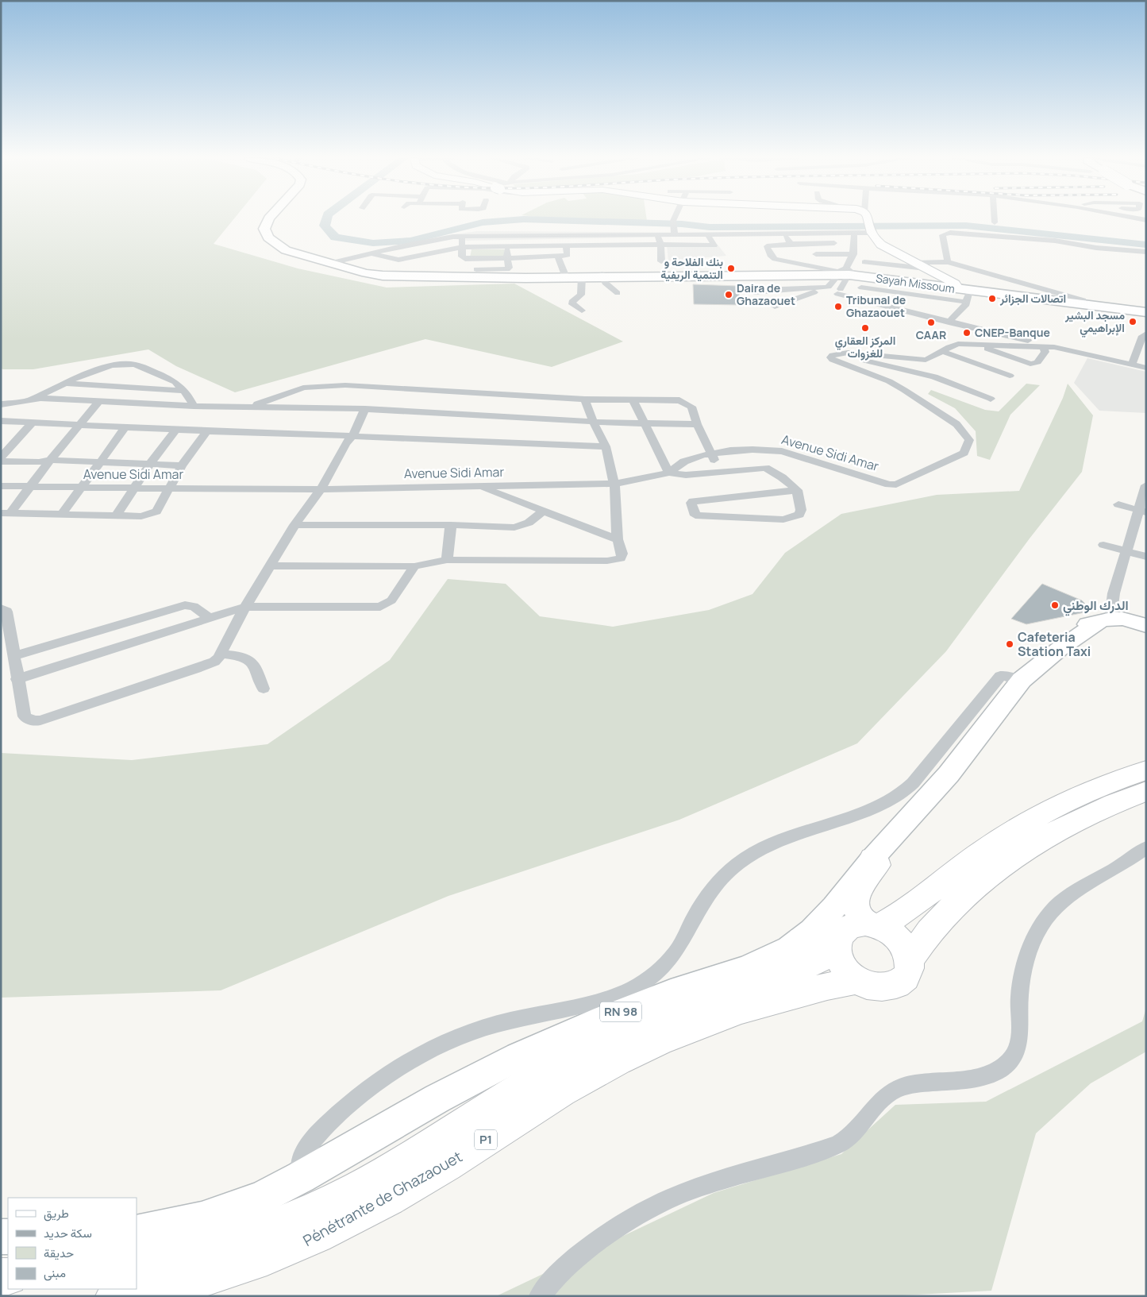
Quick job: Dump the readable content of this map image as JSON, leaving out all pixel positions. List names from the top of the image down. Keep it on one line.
{"streets":{"highway":["P1","Pénétrante de Ghazaouet"],"main road":["RN 98"],"street":["Sayah Missoum","Avenue Sidi Amar"]},"crossings":[["RN 98","Pénétrante de Ghazaouet"]],"places":["بنك الفلاحة و التنمية الريفية","Daira de Ghazaouet","اتصالات الجزائر","Tribunal de Ghazaouet","مسجد البشير الإبراهيمي","CAAR","المركز العقاري للغزوات","CNEP-Banque","الدرك الوطني","Cafeteria Station Taxi"],"legend":["طريق","سكة حديد","حديقة","مبنى"]}
